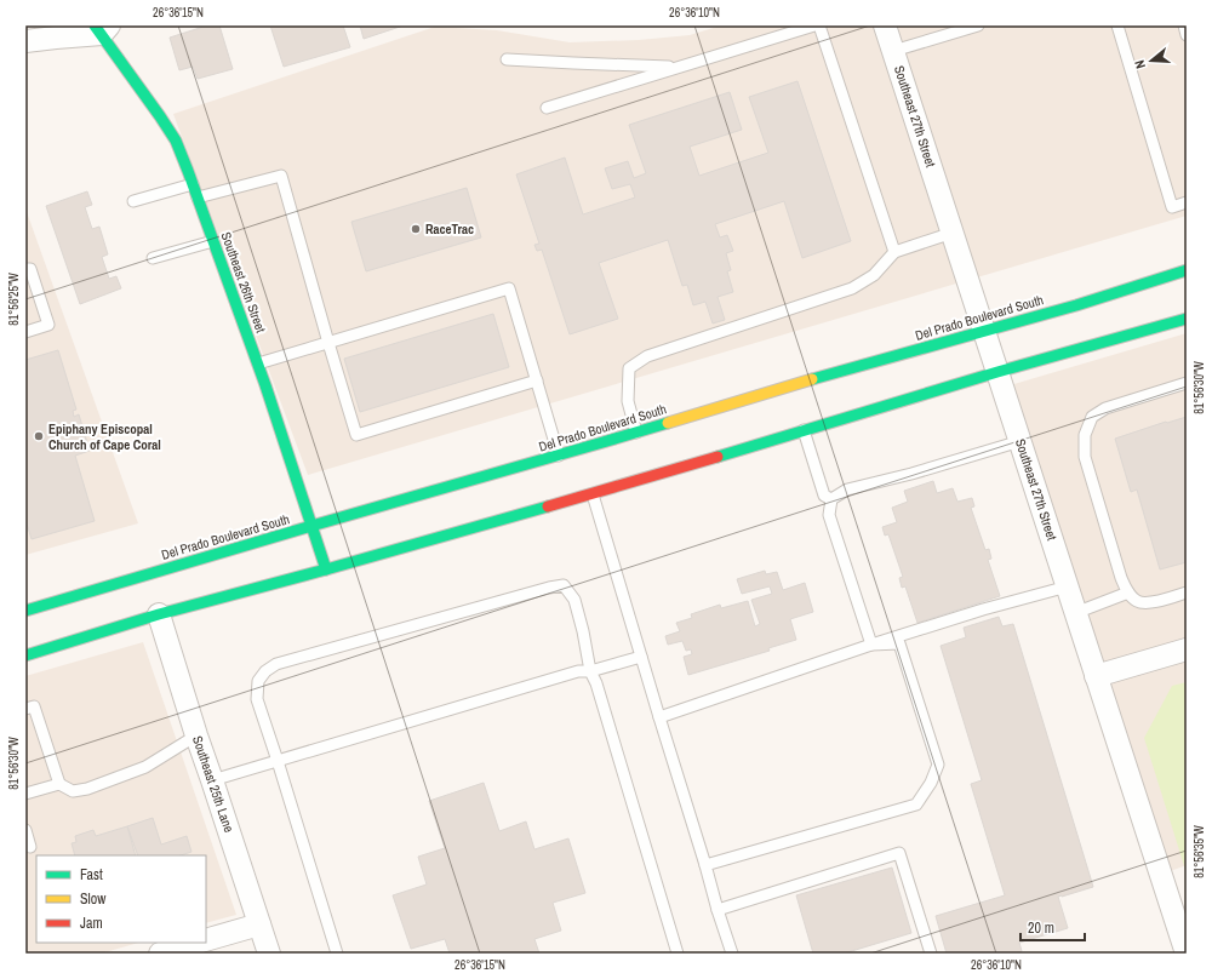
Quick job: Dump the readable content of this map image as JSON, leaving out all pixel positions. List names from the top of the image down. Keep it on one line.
{"streets":{"main road":["Southeast 26th Street","Del Prado Boulevard South"],"street":["Southeast 27th Street","Southeast 25th Lane"]},"crossings":[["Southeast 27th Street","Del Prado Boulevard South"],["Southeast 26th Street","Del Prado Boulevard South"]],"places":["RaceTrac","Epiphany Episcopal Church of Cape Coral"],"legend":["Fast","Slow","Jam"],"scale_bar":"20 m","north":"left","coordinates":["26°36'15\"N","26°36'10\"N","81°56'25\"W","81°56'30\"W","81°56'35\"W"]}
